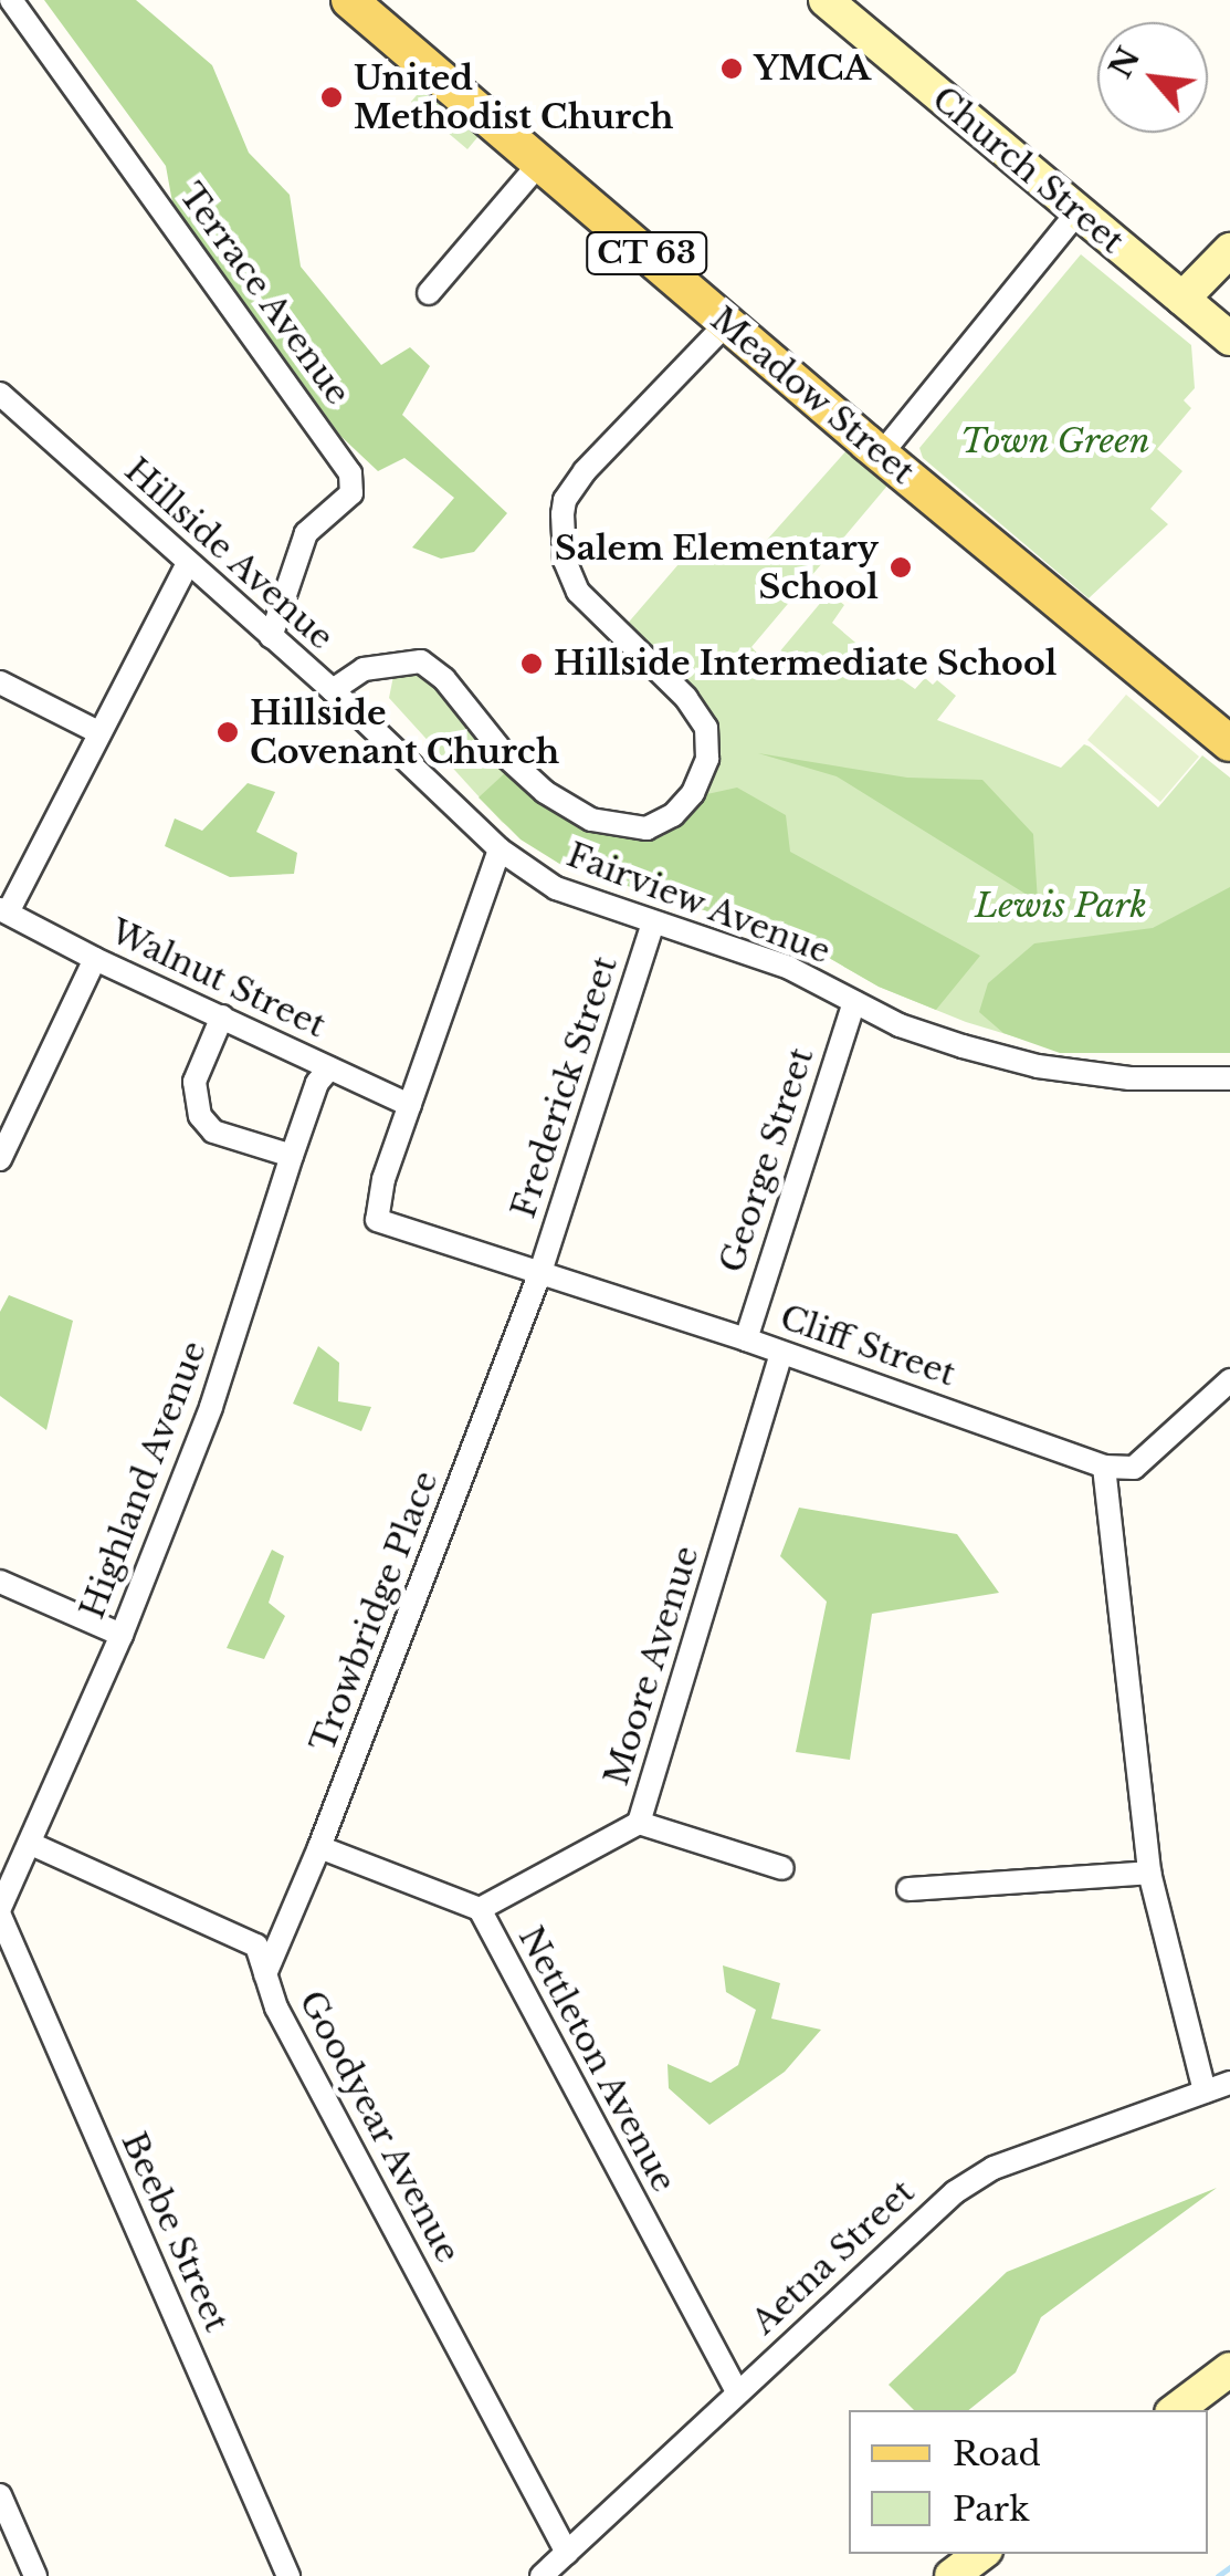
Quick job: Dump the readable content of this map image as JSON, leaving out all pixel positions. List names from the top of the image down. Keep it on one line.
{"streets":{"main road":["CT 63","Meadow Street"],"street":["Church Street","Terrace Avenue","Hillside Avenue","Fairview Avenue","Walnut Street","Frederick Street","George Street","Cliff Street","Highland Avenue","Trowbridge Place","Moore Avenue","Nettleton Avenue","Goodyear Avenue","Beebe Street","Aetna Street"]},"crossings":[["Terrace Avenue","Hillside Avenue"],["Meadow Street","Hillside Avenue"],["Hillside Avenue","Fairview Avenue"],["Fairview Avenue","Frederick Street"],["Fairview Avenue","George Street"],["Fairview Avenue","Cliff Street"],["Walnut Street","Cliff Street"],["Walnut Street","Highland Avenue"],["Frederick Street","Cliff Street"],["Frederick Street","Trowbridge Place"],["George Street","Cliff Street"],["Cliff Street","Trowbridge Place"],["Cliff Street","Moore Avenue"],["Highland Avenue","Goodyear Avenue"],["Highland Avenue","Beebe Street"],["Trowbridge Place","Nettleton Avenue"],["Trowbridge Place","Goodyear Avenue"],["Moore Avenue","Nettleton Avenue"],["Nettleton Avenue","Aetna Street"],["Goodyear Avenue","Aetna Street"]],"parks":["Town Green","Lewis Park"],"places":["YMCA","United Methodist Church","Salem Elementary School","Hillside Intermediate School","Hillside Covenant Church"],"legend":["Road","Park"],"north":"top left"}
